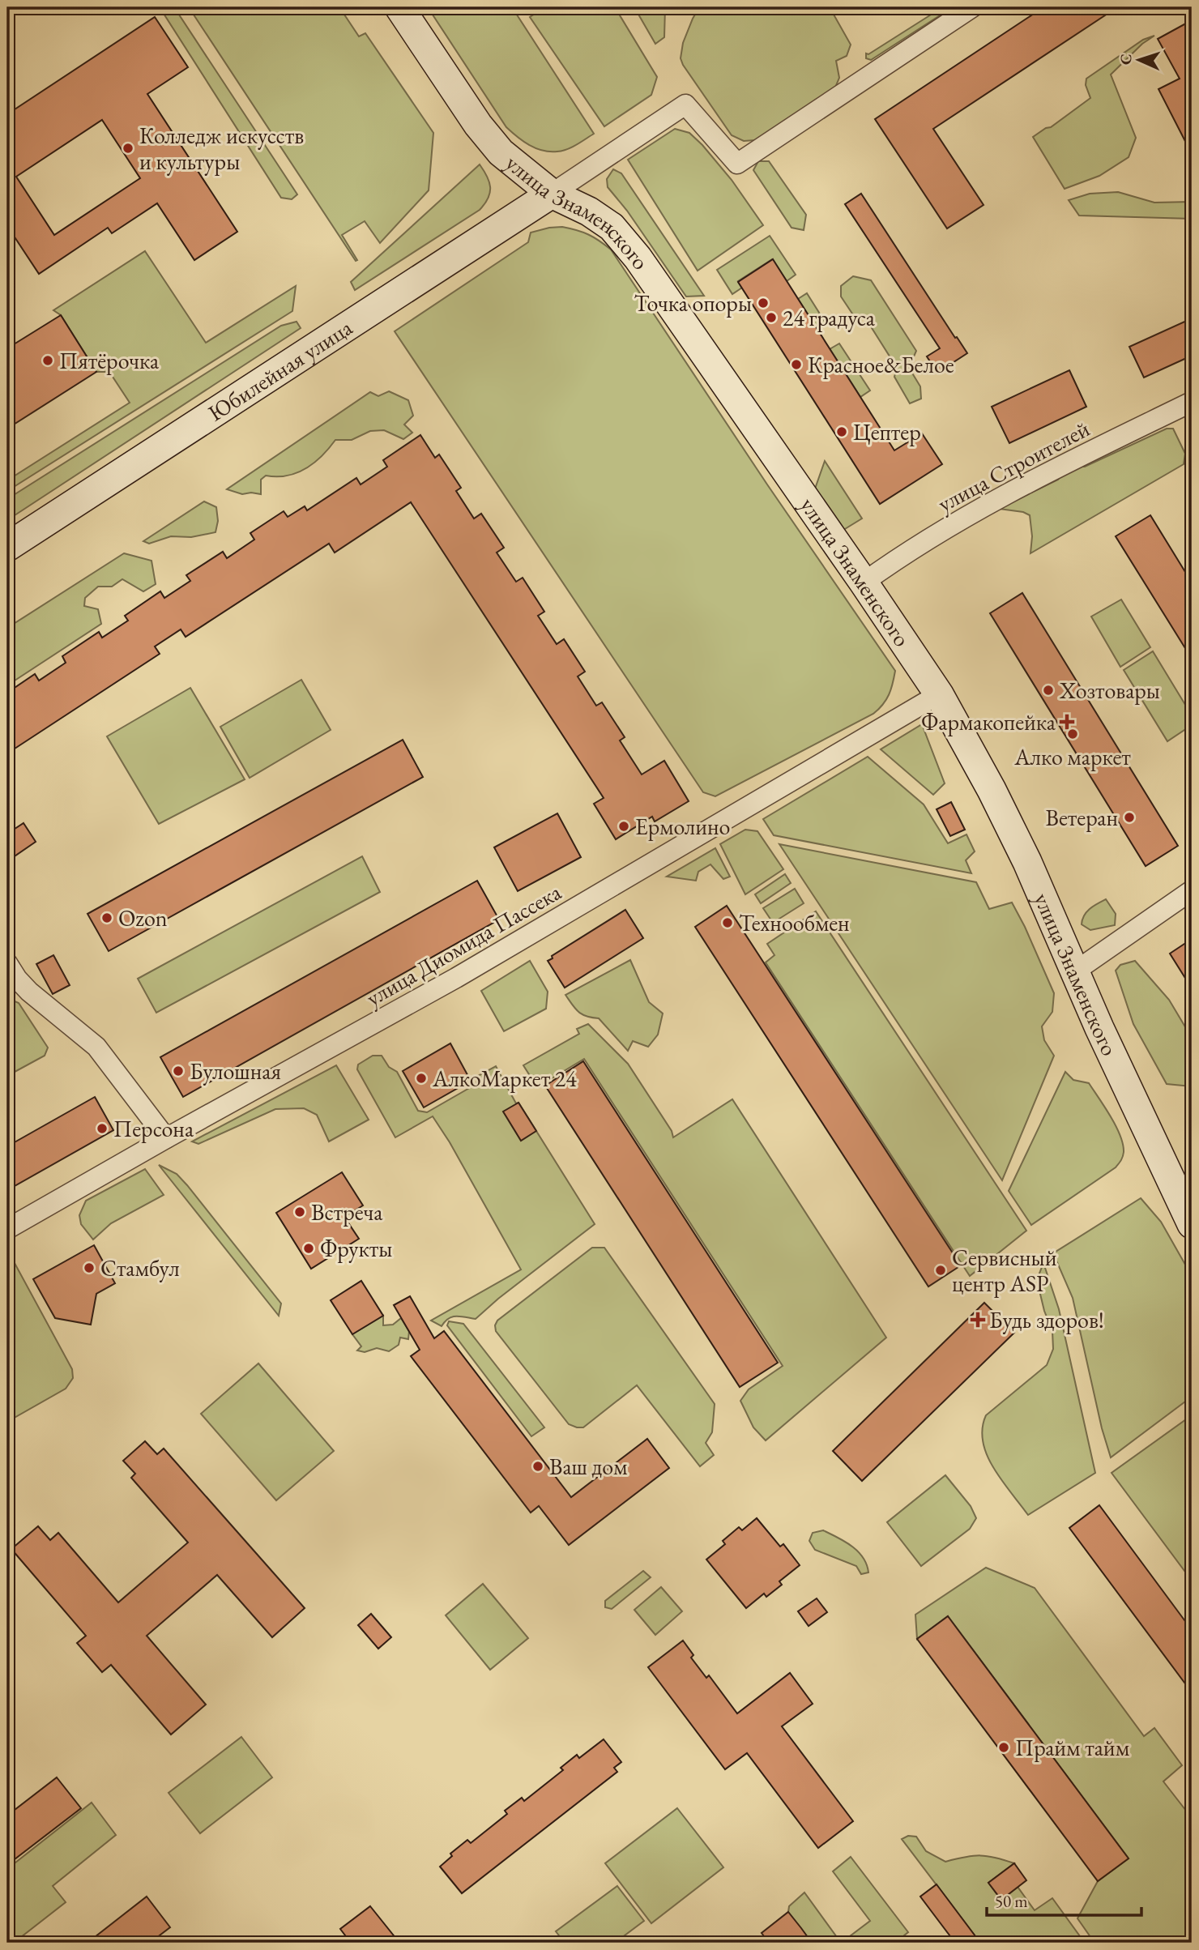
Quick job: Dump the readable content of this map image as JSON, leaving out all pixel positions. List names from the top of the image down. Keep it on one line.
{"streets":{"main road":["улица Знаменского","Юбилейная улица"],"street":["улица Строителей","улица Диомида Пассека"]},"crossings":[["улица Знаменского","Юбилейная улица"],["улица Знаменского","улица Строителей"],["улица Знаменского","улица Диомида Пассека"]],"places":{"other":["Колледж искусств и культуры","Точка опоры","24 градуса","Пятёрочка","Красное&Белое","Цептер","Хозтовары","Алко маркет","Ветеран","Ермолино","Ozon","Технообмен","Булошная","АлкоМаркет 24","Персона","Встреча","Фрукты","Стамбул","Сервисный центр ASP","Ваш дом","Прайм тайм"],"health":["Фармакопейка","Будь здоров!"]},"scale_bar":"50 m","north":"left"}
